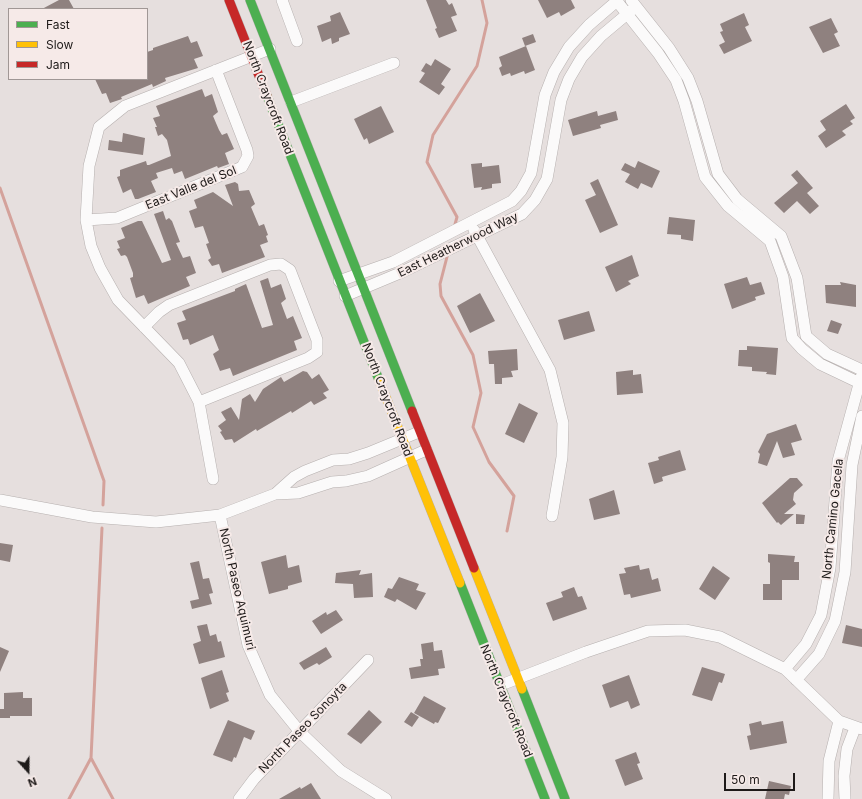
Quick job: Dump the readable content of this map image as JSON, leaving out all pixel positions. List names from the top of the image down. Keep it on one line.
{"streets":{"main road":["North Craycroft Road"],"street":["East Valle del Sol","East Heatherwood Way","North Camino Gacela","North Paseo Aquimuri","North Paseo Sonoyta"]},"crossings":[["North Craycroft Road","East Heatherwood Way"],["North Paseo Aquimuri","North Paseo Sonoyta"]],"legend":["Fast","Slow","Jam"],"scale_bar":"50 m","north":"bottom"}
